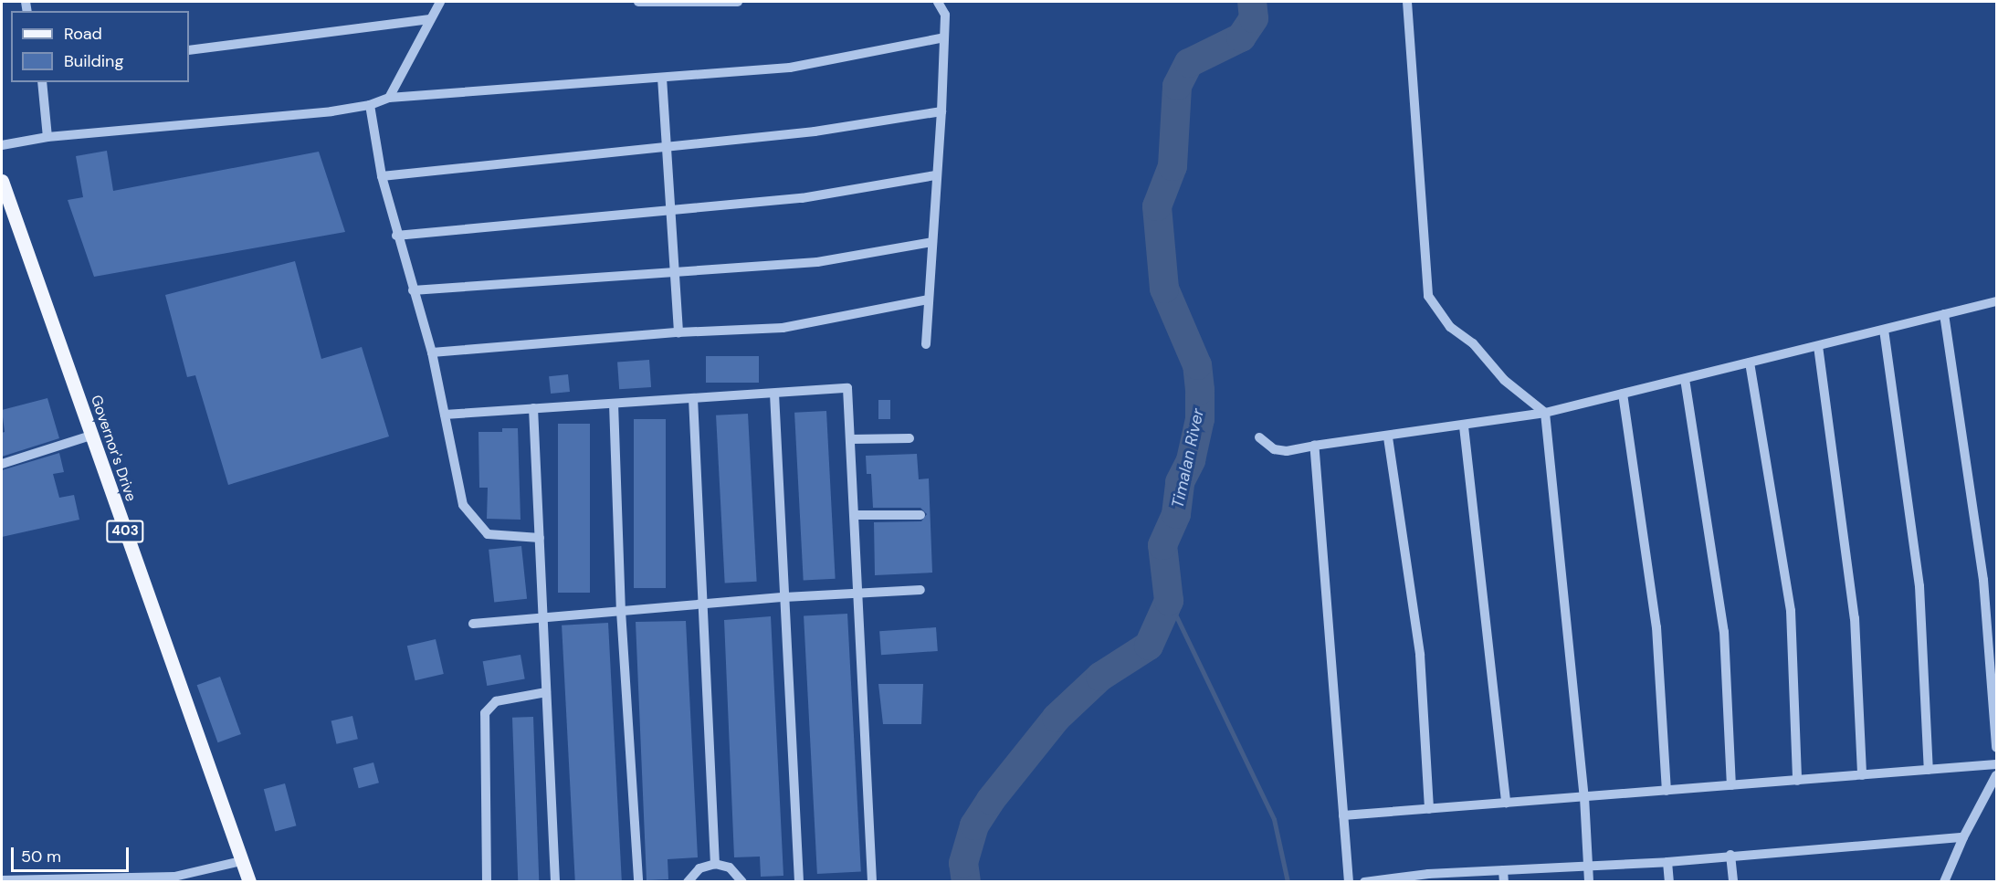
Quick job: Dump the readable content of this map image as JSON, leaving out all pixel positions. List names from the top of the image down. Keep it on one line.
{"streets":{"main road":["Governor's Drive","403"]},"water":["Timalan River"],"legend":["Road","Building"],"scale_bar":"50 m"}
